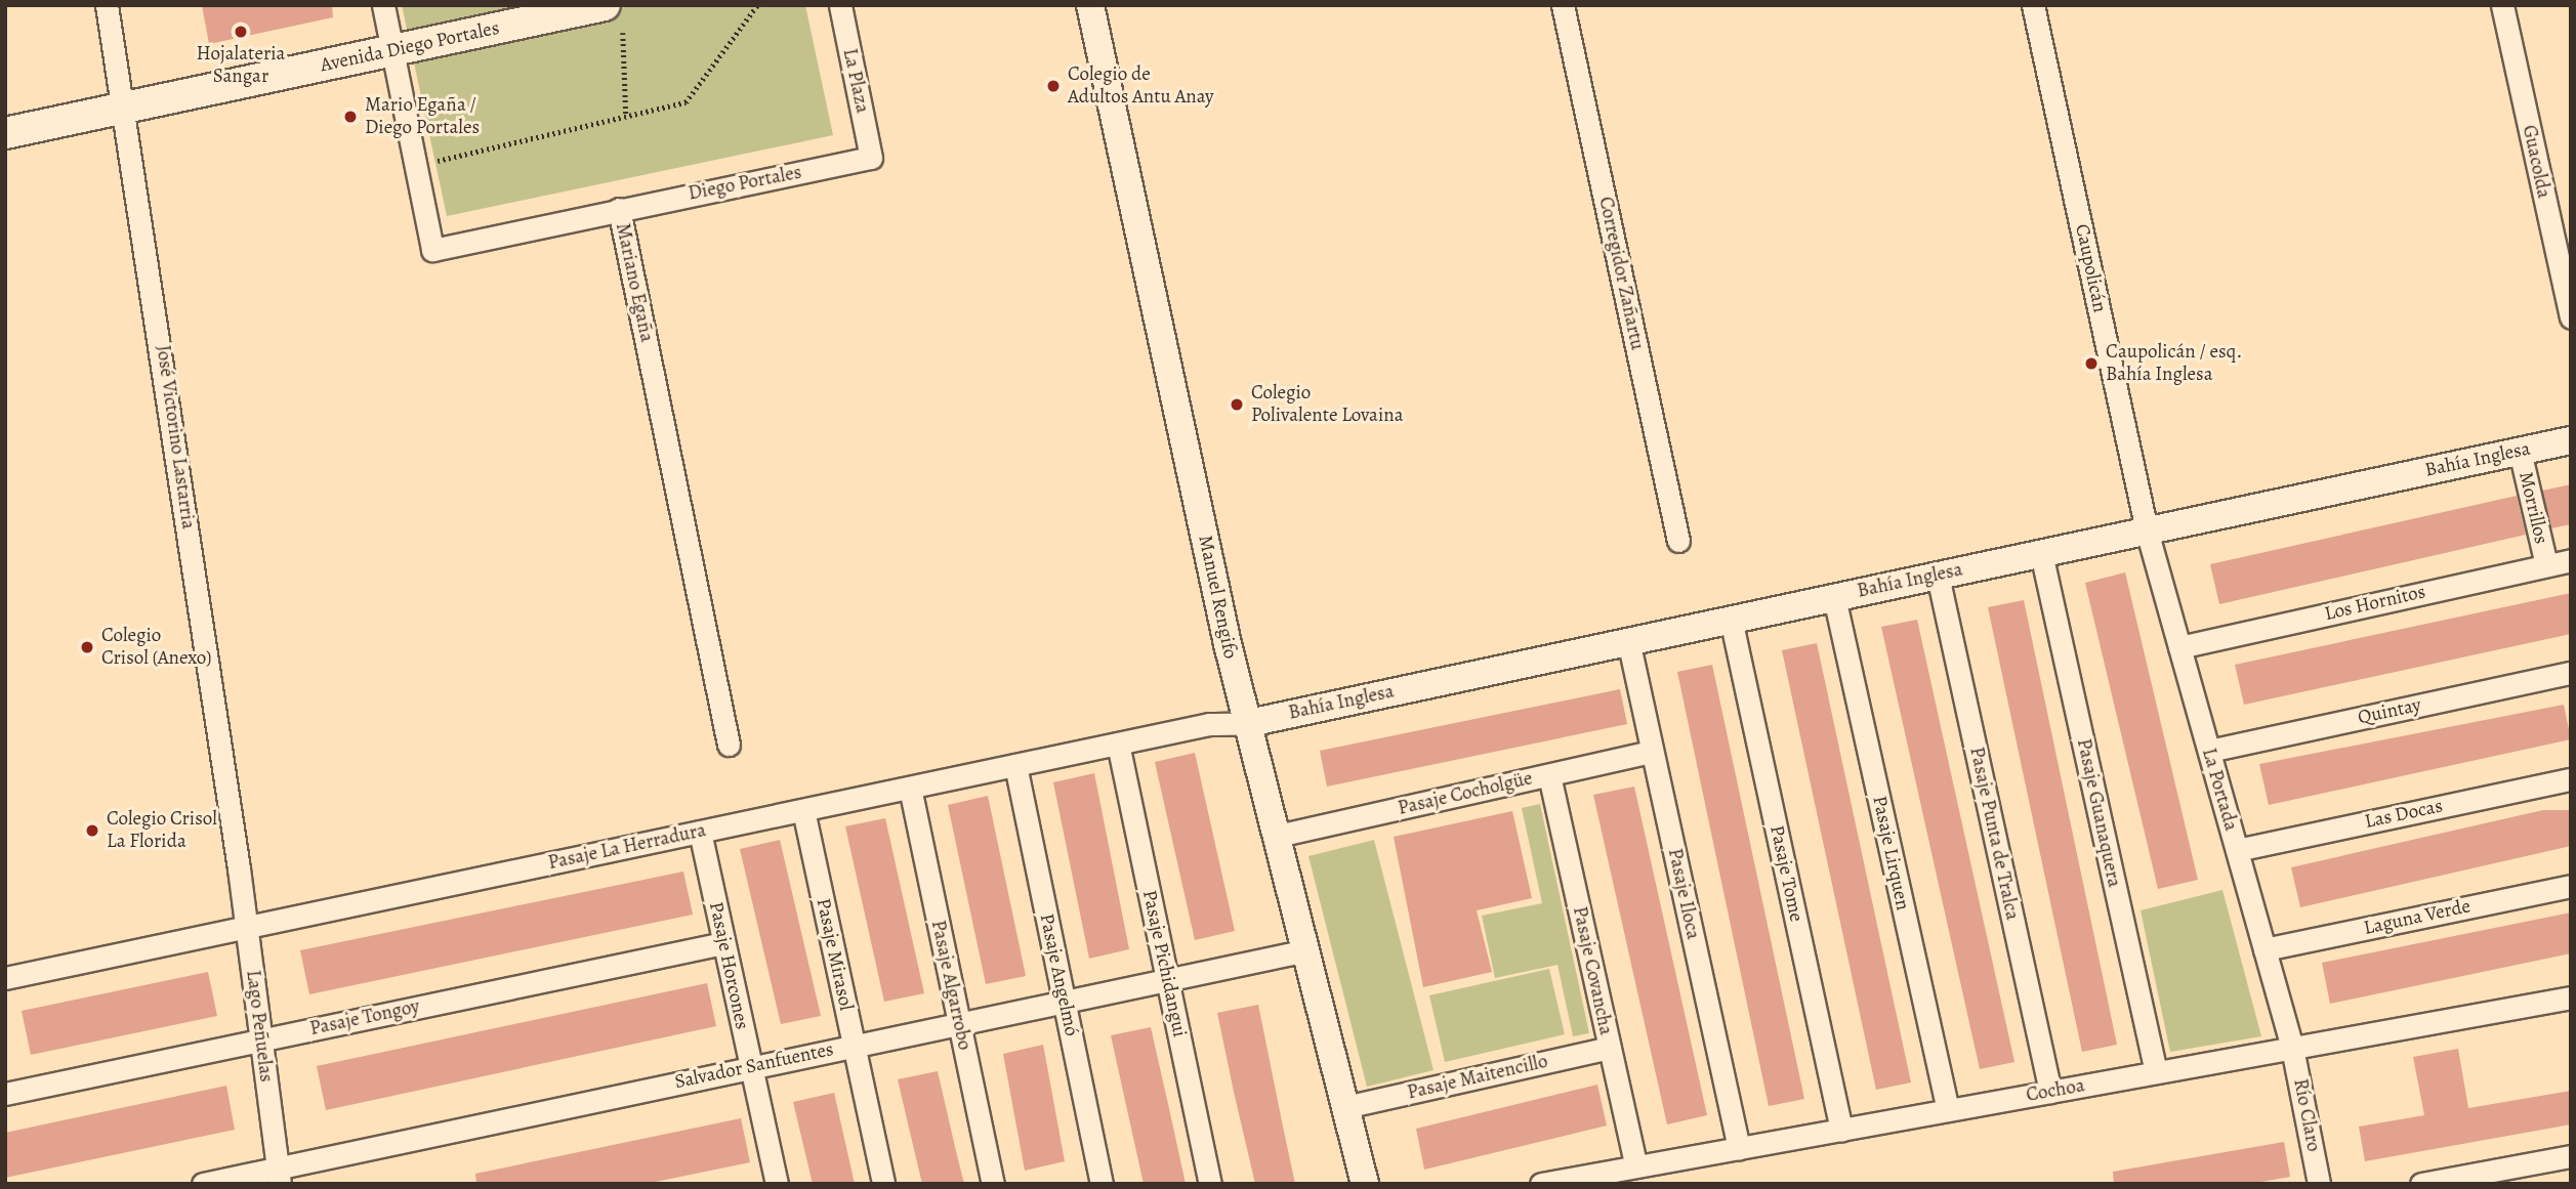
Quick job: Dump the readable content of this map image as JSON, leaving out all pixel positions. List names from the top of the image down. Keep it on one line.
{"streets":{"main road":["Avenida Diego Portales"],"street":["La Plaza","Guacolda","Diego Portales","Caupolicán","Corregidor Zañartu","Mariano Egaña","José Victorino Lastarria","Bahía Inglesa","Morrillos","Manuel Rengifo","Los Hornitos","Quintay","La Portada","Pasaje Cocholgüe","Pasaje Guanaquera","Las Docas","Pasaje Punta de Tralca","Pasaje La Herradura","Pasaje Lirquen","Pasaje Tome","Pasaje Iloca","Laguna Verde","Pasaje Mirasol","Pasaje Pichidangui","Pasaje Horcones","Pasaje Covancha","Pasaje Angelmó","Pasaje Algarrobo","Pasaje Tongoy","Lago Peñuelas","Salvador Sanfuentes","Pasaje Maitencillo","Cochoa","Río Claro"]},"crossings":[["Avenida Diego Portales","Mariano Egaña"],["Avenida Diego Portales","José Victorino Lastarria"],["La Plaza","Diego Portales"],["Diego Portales","Mariano Egaña"],["Caupolicán","Bahía Inglesa"],["Caupolicán","La Portada"],["José Victorino Lastarria","Lago Peñuelas"],["Bahía Inglesa","Morrillos"],["Bahía Inglesa","Manuel Rengifo"],["Bahía Inglesa","La Portada"],["Bahía Inglesa","Pasaje Guanaquera"],["Bahía Inglesa","Pasaje Punta de Tralca"],["Bahía Inglesa","Pasaje La Herradura"],["Bahía Inglesa","Pasaje Lirquen"],["Bahía Inglesa","Pasaje Tome"],["Bahía Inglesa","Pasaje Iloca"],["Morrillos","Los Hornitos"],["Manuel Rengifo","Pasaje Cocholgüe"],["Manuel Rengifo","Pasaje La Herradura"],["Manuel Rengifo","Salvador Sanfuentes"],["Manuel Rengifo","Pasaje Maitencillo"],["Los Hornitos","La Portada"],["Quintay","La Portada"],["La Portada","Las Docas"],["La Portada","Laguna Verde"],["La Portada","Cochoa"],["La Portada","Río Claro"],["Pasaje Cocholgüe","Pasaje Iloca"],["Pasaje Cocholgüe","Pasaje Covancha"],["Pasaje Guanaquera","Cochoa"],["Pasaje Punta de Tralca","Cochoa"],["Pasaje La Herradura","Pasaje Mirasol"],["Pasaje La Herradura","Pasaje Pichidangui"],["Pasaje La Herradura","Pasaje Horcones"],["Pasaje La Herradura","Pasaje Angelmó"],["Pasaje La Herradura","Pasaje Algarrobo"],["Pasaje La Herradura","Lago Peñuelas"],["Pasaje Lirquen","Cochoa"],["Pasaje Tome","Cochoa"],["Pasaje Iloca","Cochoa"],["Pasaje Mirasol","Salvador Sanfuentes"],["Pasaje Pichidangui","Salvador Sanfuentes"],["Pasaje Horcones","Pasaje Tongoy"],["Pasaje Horcones","Salvador Sanfuentes"],["Pasaje Covancha","Pasaje Maitencillo"],["Pasaje Covancha","Cochoa"],["Pasaje Angelmó","Salvador Sanfuentes"],["Pasaje Algarrobo","Salvador Sanfuentes"],["Pasaje Tongoy","Lago Peñuelas"],["Lago Peñuelas","Salvador Sanfuentes"],["Cochoa","Río Claro"]],"places":["Hojalateria Sangar","Colegio de Adultos Antu Anay","Mario Egaña / Diego Portales","Caupolicán / esq. Bahía Inglesa","Colegio Polivalente Lovaina","Colegio Crisol (Anexo)","Colegio Crisol La Florida"]}
